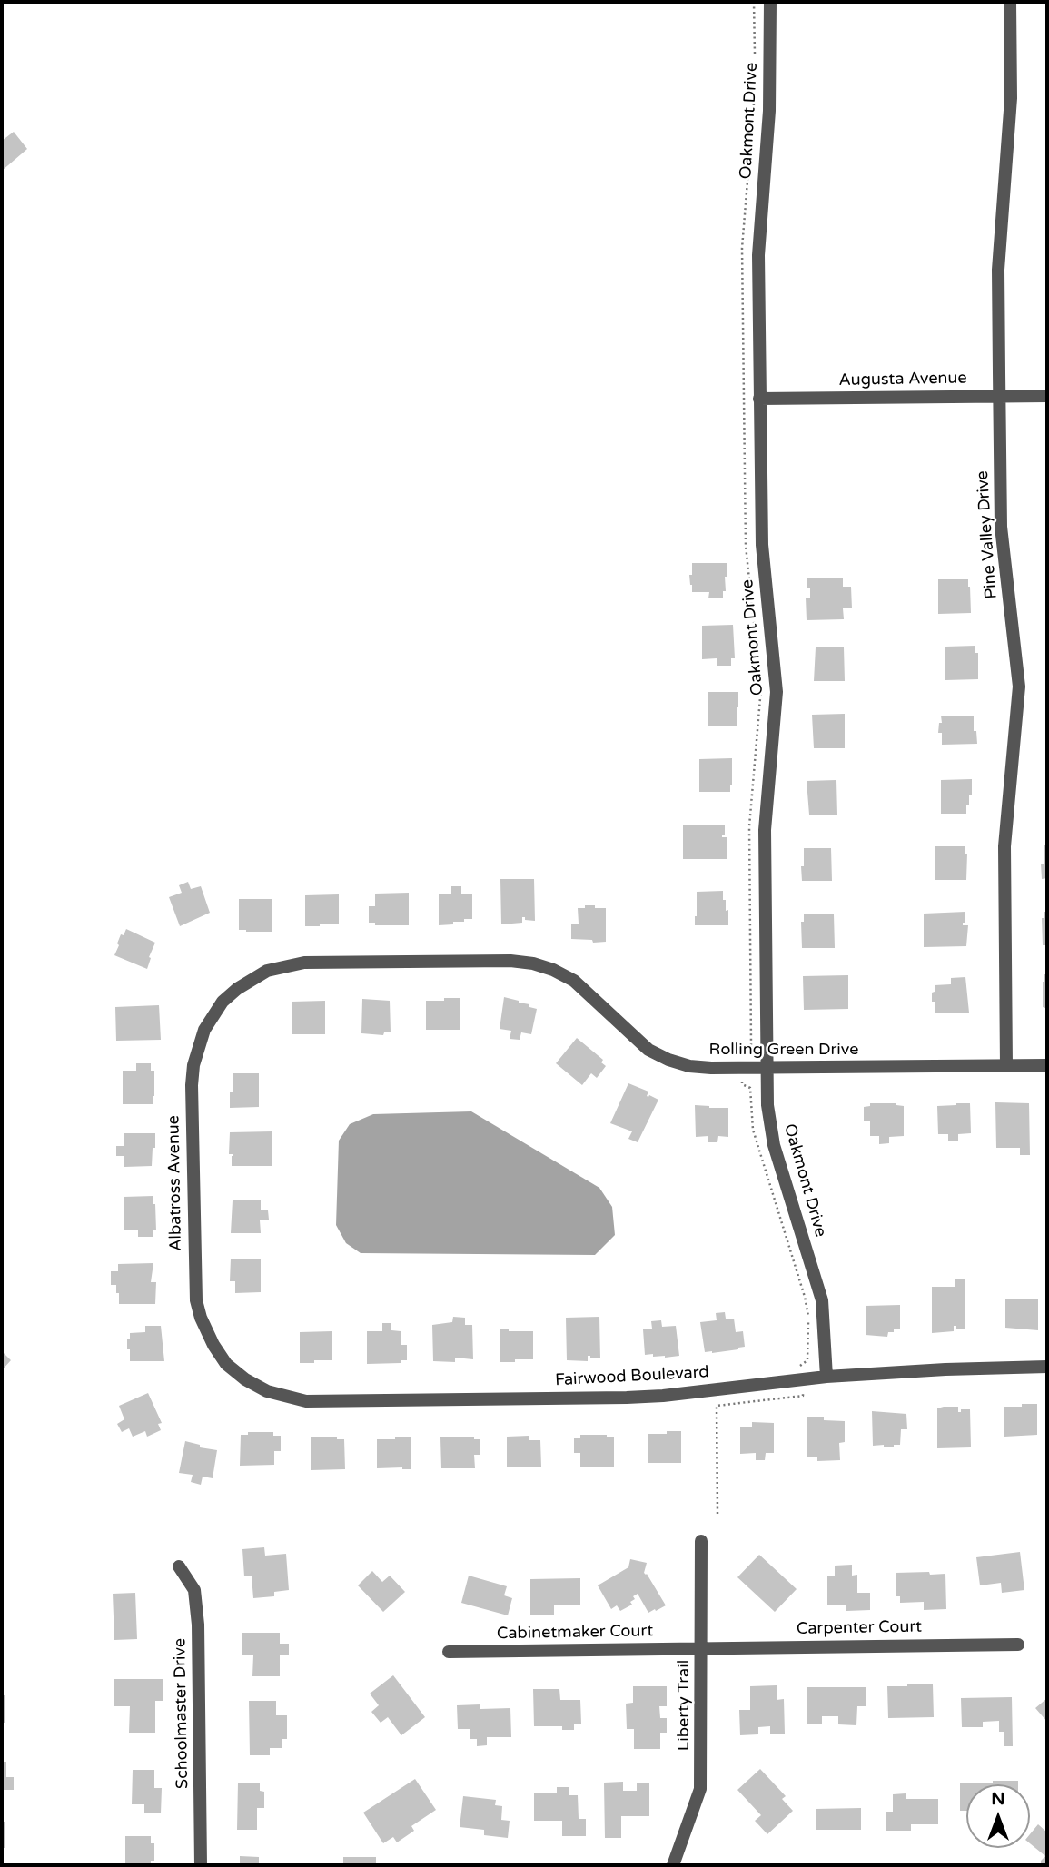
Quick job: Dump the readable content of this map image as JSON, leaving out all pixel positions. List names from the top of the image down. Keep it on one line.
{"streets":{"street":["Oakmont Drive","Augusta Avenue","Pine Valley Drive","Rolling Green Drive","Albatross Avenue","Fairwood Boulevard","Carpenter Court","Cabinetmaker Court","Liberty Trail","Schoolmaster Drive"]},"crossings":[["Oakmont Drive","Augusta Avenue"],["Oakmont Drive","Rolling Green Drive"],["Oakmont Drive","Fairwood Boulevard"],["Augusta Avenue","Pine Valley Drive"],["Pine Valley Drive","Rolling Green Drive"],["Rolling Green Drive","Albatross Avenue"],["Albatross Avenue","Fairwood Boulevard"],["Carpenter Court","Cabinetmaker Court"],["Carpenter Court","Liberty Trail"],["Cabinetmaker Court","Liberty Trail"]],"north":"top"}
